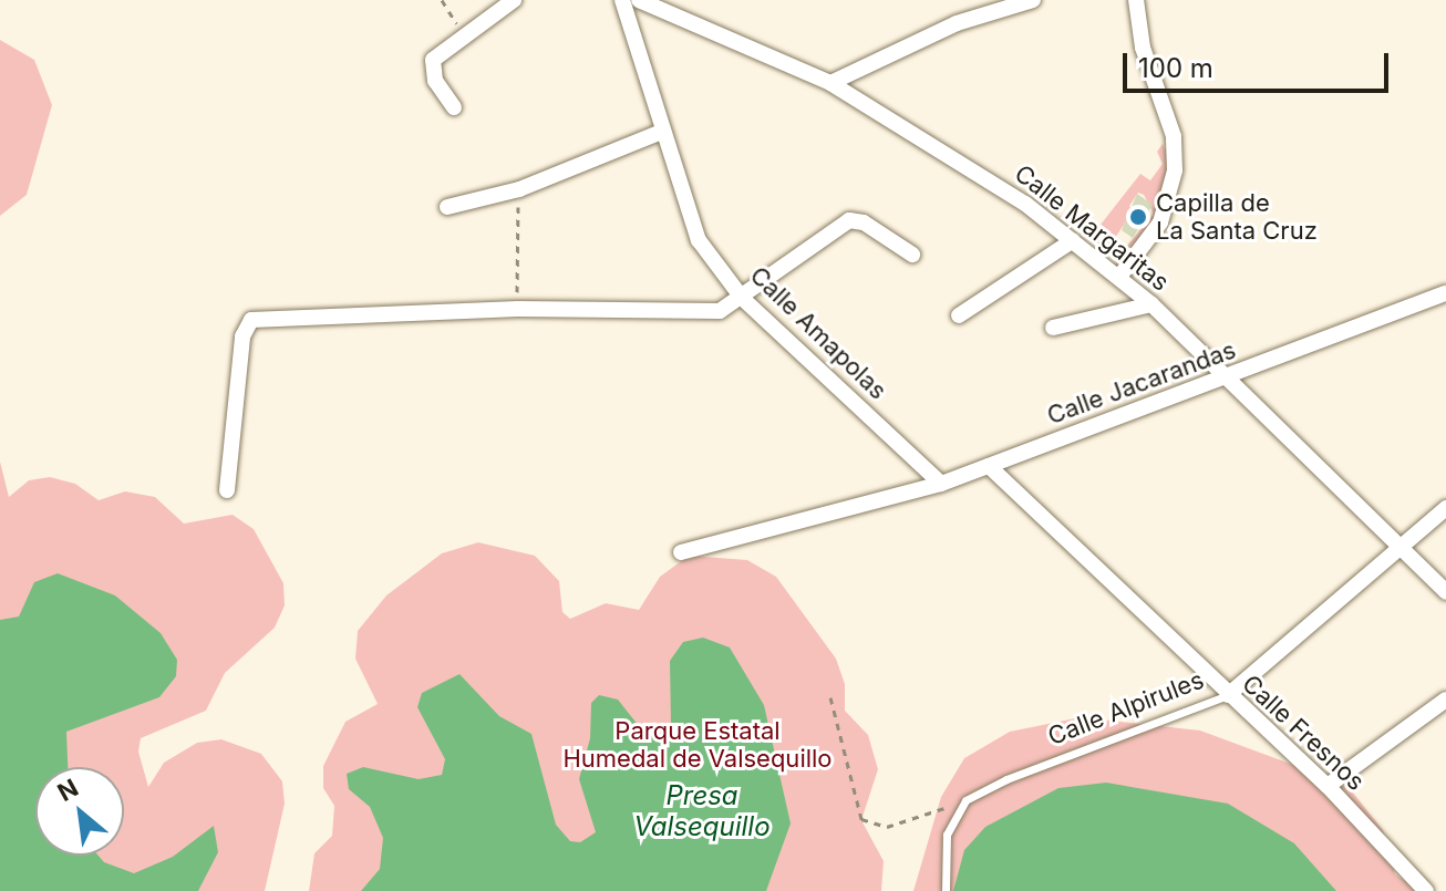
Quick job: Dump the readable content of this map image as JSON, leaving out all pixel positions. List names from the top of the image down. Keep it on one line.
{"streets":{"street":["Calle Margaritas","Calle Amapolas","Calle Jacarandas","Calle Alpirules","Calle Fresnos"]},"crossings":[["Calle Margaritas","Calle Jacarandas"],["Calle Margaritas","Calle Alpirules"],["Calle Amapolas","Calle Jacarandas"],["Calle Jacarandas","Calle Fresnos"],["Calle Alpirules","Calle Fresnos"]],"water":["Presa Valsequillo"],"parks":["Parque Estatal Humedal de Valsequillo"],"places":["Capilla de La Santa Cruz"],"scale_bar":"100 m","north":"top left"}
